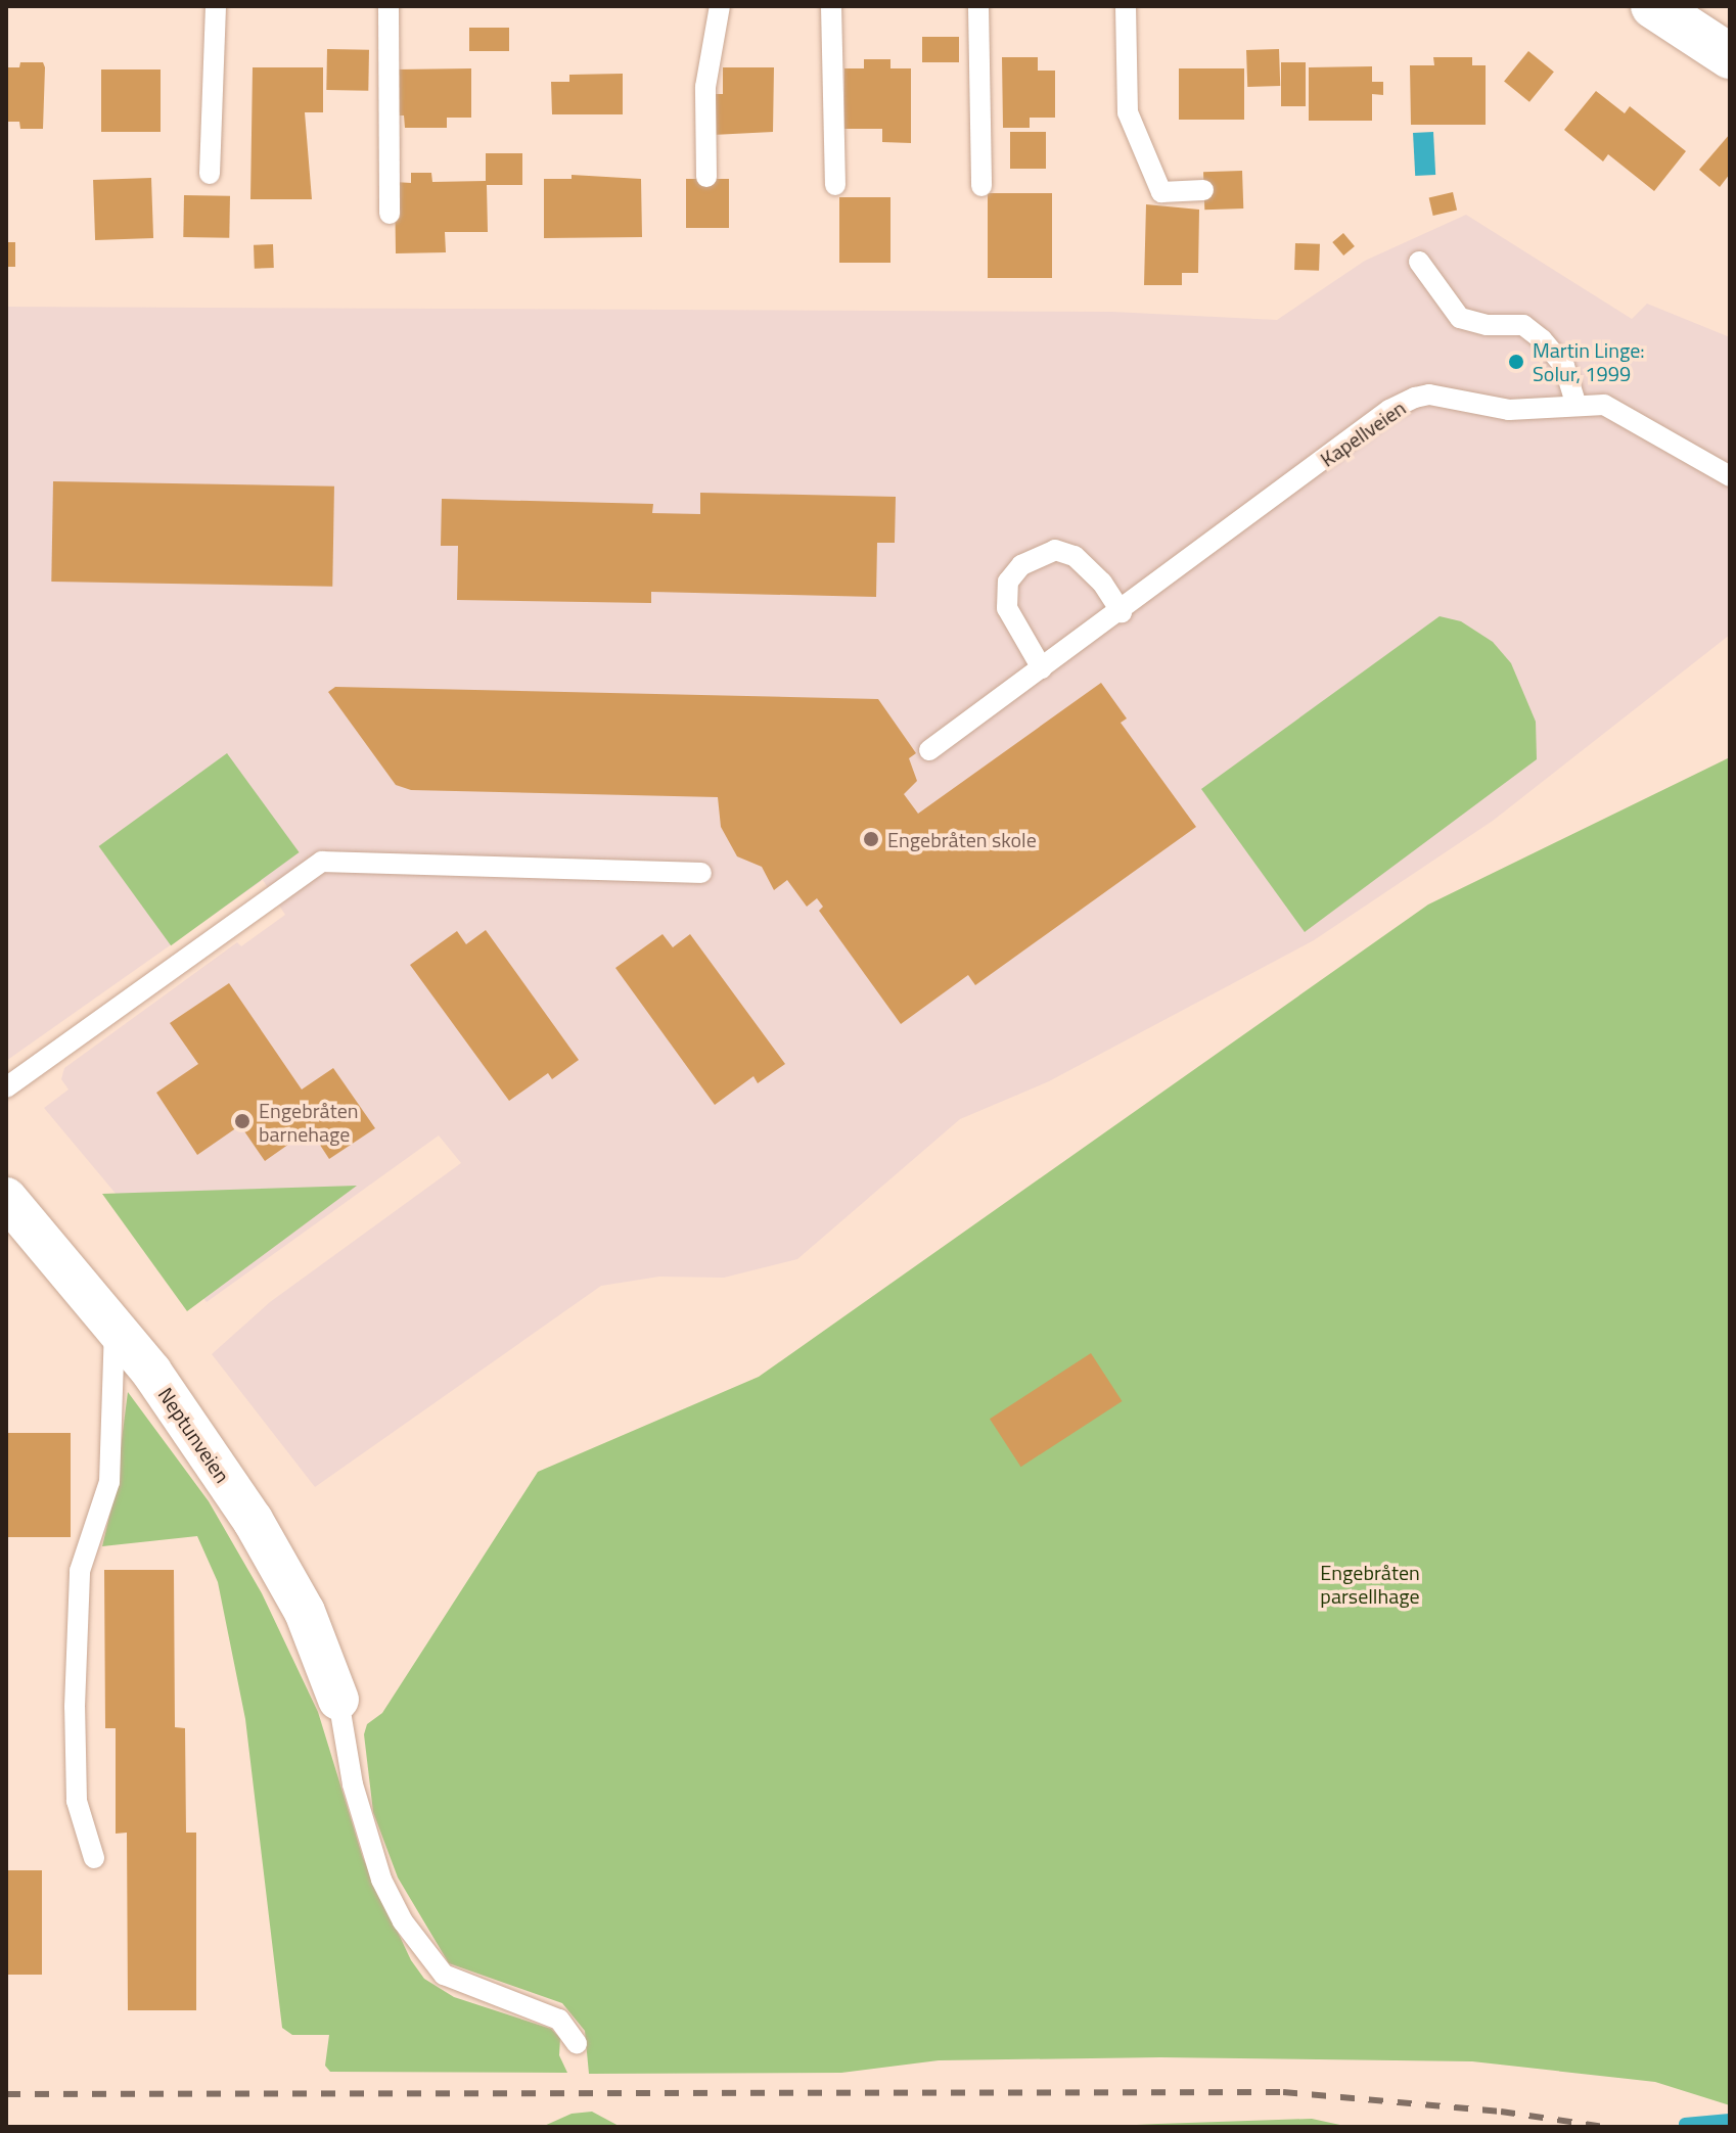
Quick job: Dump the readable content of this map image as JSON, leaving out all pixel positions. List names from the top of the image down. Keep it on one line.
{"streets":{"street":["Neptunveien"],"lane":["Kapellveien"]},"parks":["Engebråten parsellhage"],"places":["Martin Linge: Solur, 1999","Engebråten skole","Engebråten barnehage"]}
